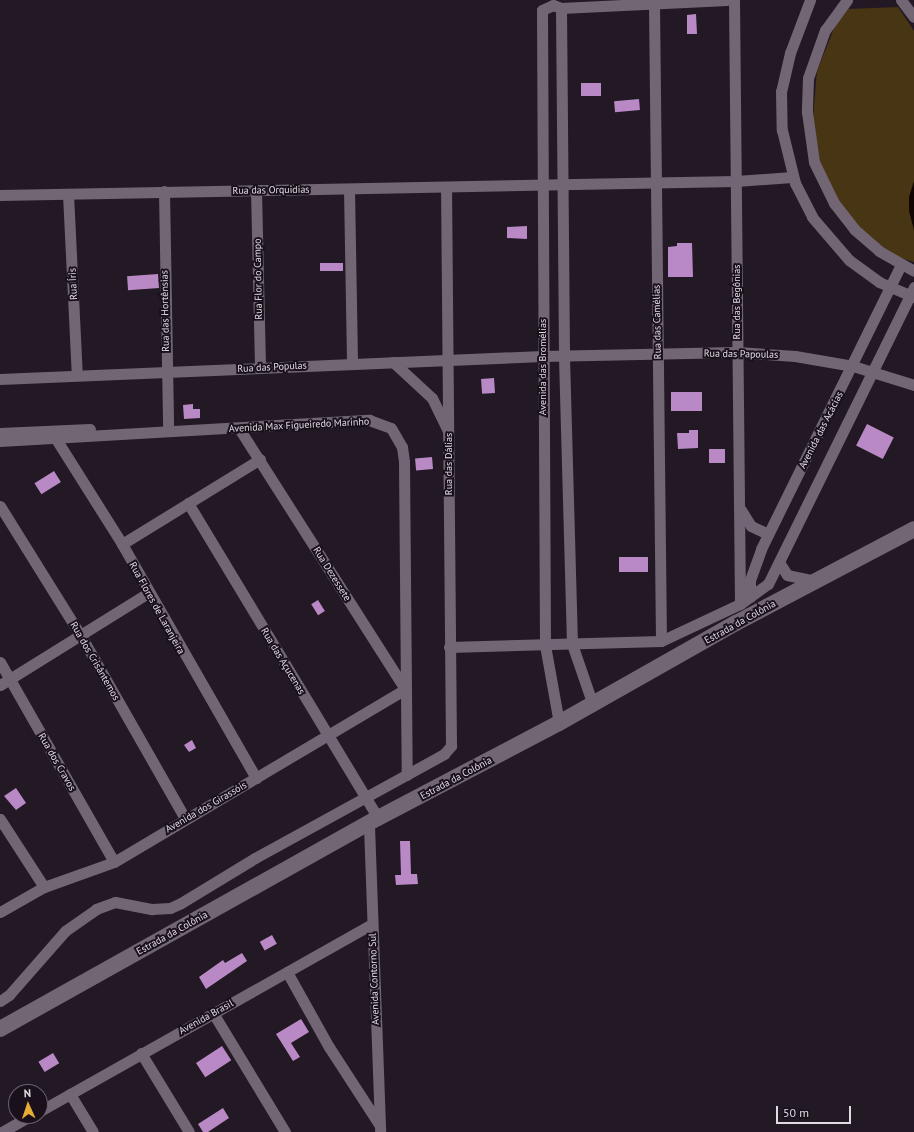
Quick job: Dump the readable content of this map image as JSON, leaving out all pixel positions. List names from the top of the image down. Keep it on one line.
{"streets":{"main road":["Estrada da Colônia"],"street":["Rua das Orquidias","Rua Flor do Campo","Rua Íris","Rua das Begônias","Rua das Hortênsias","Rua das Camélias","Rua das Papoulas","Rua das Populas","Avenida das Bromélias","Avenida Max Figueiredo Marinho","Avenida das Acácias","Rua das Dálias","Rua Dezessete","Rua Flores de Laranjeira","Rua dos Crisântemos","Rua das Açucenas","Rua dos Cravos","Avenida dos Girassóis","Avenida Contorno Sul","Avenida Brasil"]},"crossings":[["Rua das Orquidias","Rua Flor do Campo"],["Rua das Orquidias","Rua Íris"],["Rua das Orquidias","Rua das Begônias"],["Rua das Orquidias","Rua das Hortênsias"],["Rua das Orquidias","Rua das Camélias"],["Rua das Orquidias","Avenida das Bromélias"],["Rua das Orquidias","Rua das Dálias"],["Rua Flor do Campo","Rua das Populas"],["Rua Íris","Rua das Populas"],["Rua das Begônias","Rua das Papoulas"],["Rua das Hortênsias","Rua das Populas"],["Rua das Hortênsias","Avenida Max Figueiredo Marinho"],["Rua das Camélias","Rua das Papoulas"],["Rua das Papoulas","Rua das Populas"],["Rua das Papoulas","Avenida das Bromélias"],["Rua das Papoulas","Avenida das Acácias"],["Rua das Populas","Avenida das Bromélias"],["Rua das Populas","Rua das Dálias"],["Avenida das Bromélias","Estrada da Colônia"],["Avenida Max Figueiredo Marinho","Rua das Dálias"],["Avenida Max Figueiredo Marinho","Rua Dezessete"],["Avenida Max Figueiredo Marinho","Rua Flores de Laranjeira"],["Avenida Max Figueiredo Marinho","Avenida dos Girassóis"],["Rua Dezessete","Avenida dos Girassóis"],["Rua Flores de Laranjeira","Avenida dos Girassóis"],["Estrada da Colônia","Rua das Açucenas"],["Estrada da Colônia","Avenida Contorno Sul"],["Rua dos Crisântemos","Avenida dos Girassóis"],["Rua das Açucenas","Avenida dos Girassóis"],["Rua das Açucenas","Avenida Contorno Sul"],["Rua dos Cravos","Avenida dos Girassóis"],["Avenida Contorno Sul","Avenida Brasil"]],"scale_bar":"50 m","north":"top"}
